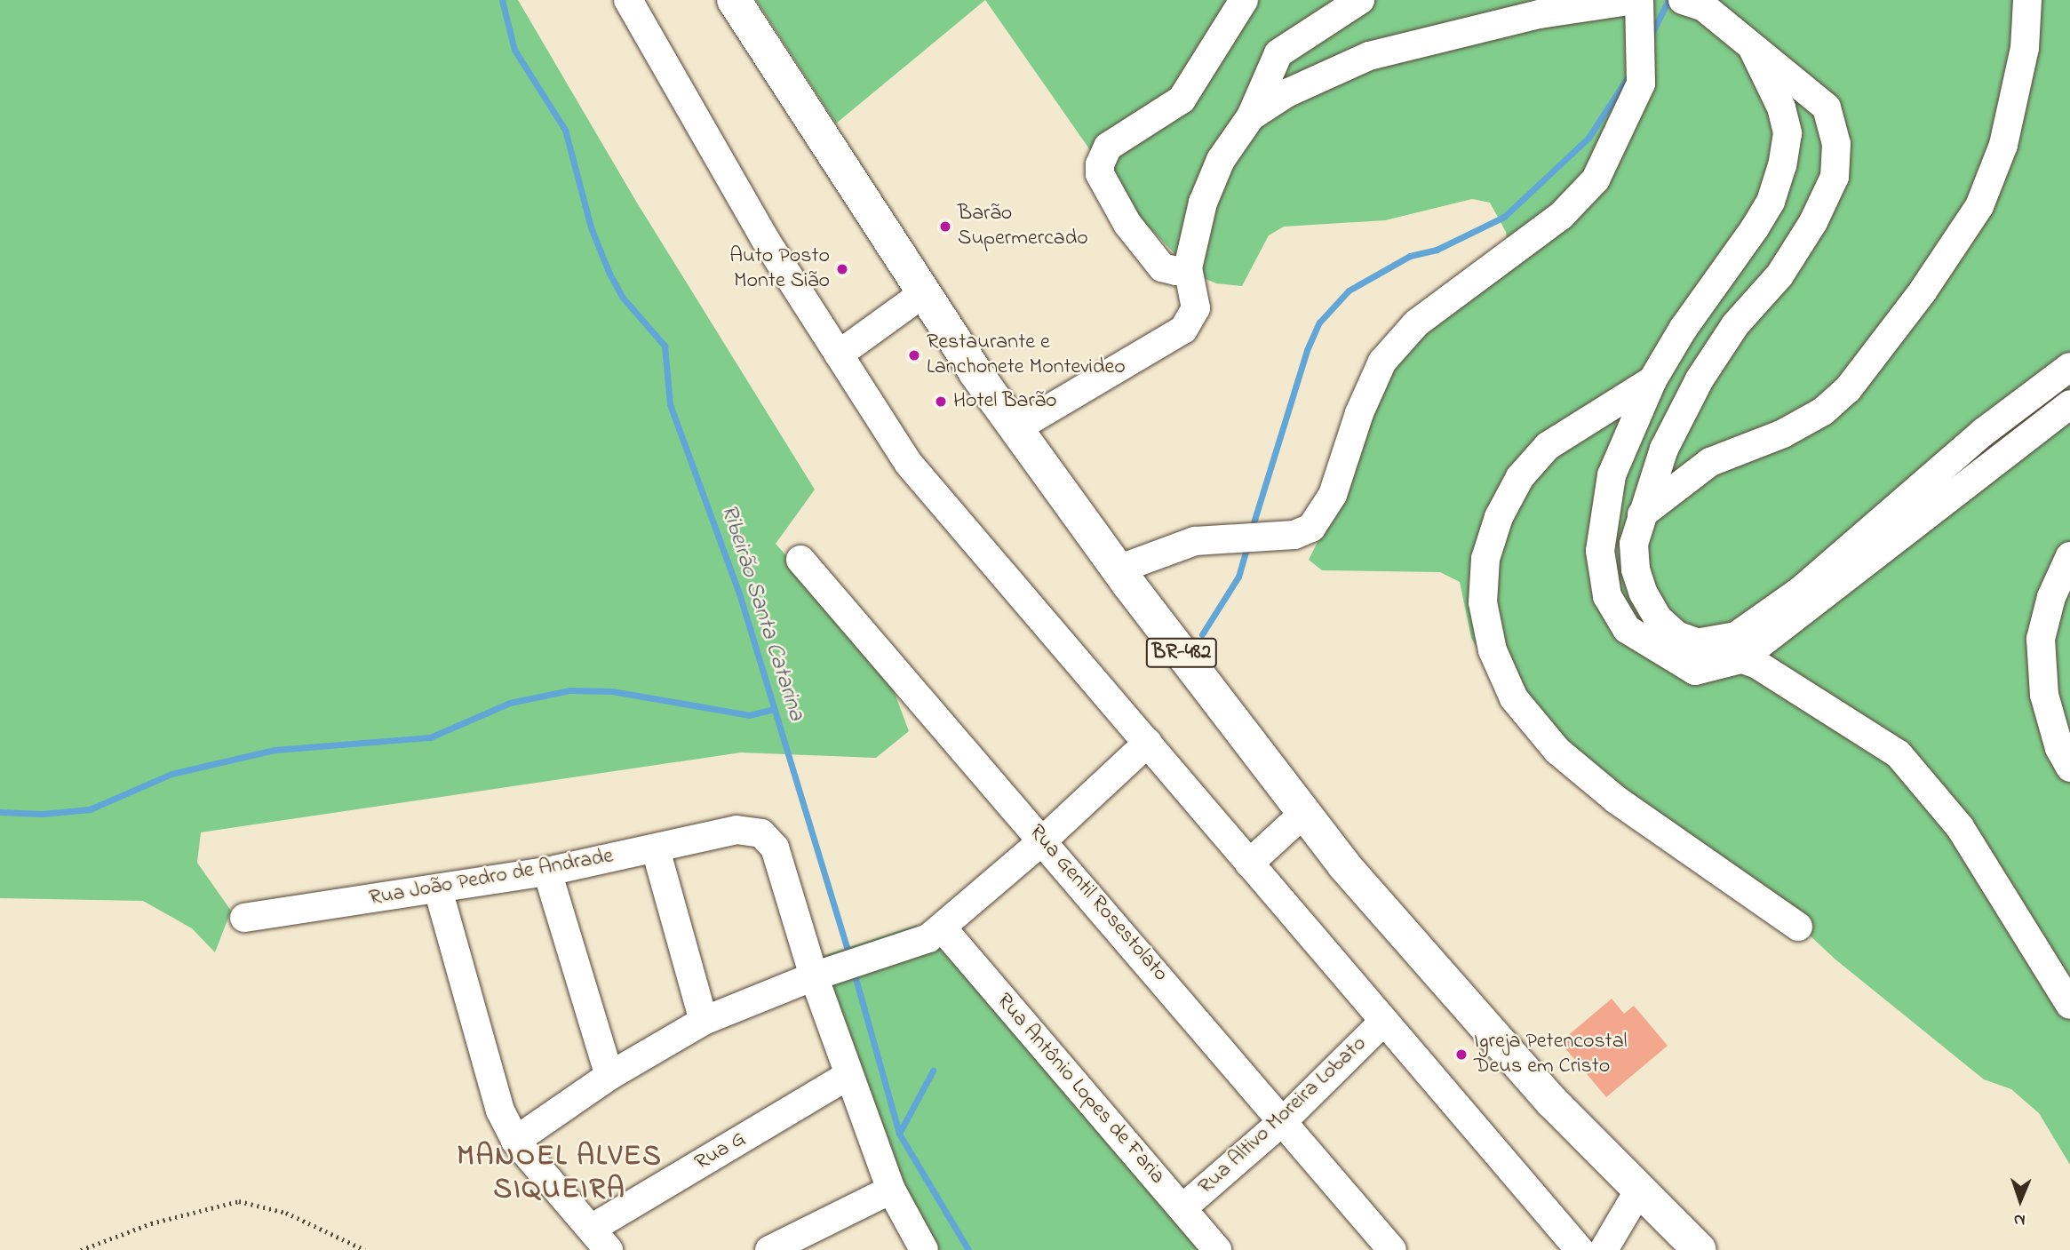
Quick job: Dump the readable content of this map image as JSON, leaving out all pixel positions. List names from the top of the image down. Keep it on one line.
{"streets":{"highway":["BR-482"],"street":["Rua João Pedro de Andrade","Rua Gentil Rosestolato","Rua Antônio Lopes de Faria","Rua Altivo Moreira Lobato","Rua G"]},"crossings":[["Rua Gentil Rosestolato","Rua Altivo Moreira Lobato"],["Rua Antônio Lopes de Faria","Rua Altivo Moreira Lobato"]],"districts":["MANOEL ALVES SIQUEIRA"],"water":["Ribeirão Santa Catarina"],"places":["Barão Supermercado","Auto Posto Monte Sião","Restaurante e Lanchonete Montevideo","Hotel Barão","Igreja Petencostal Deus em Cristo"],"north":"bottom"}
